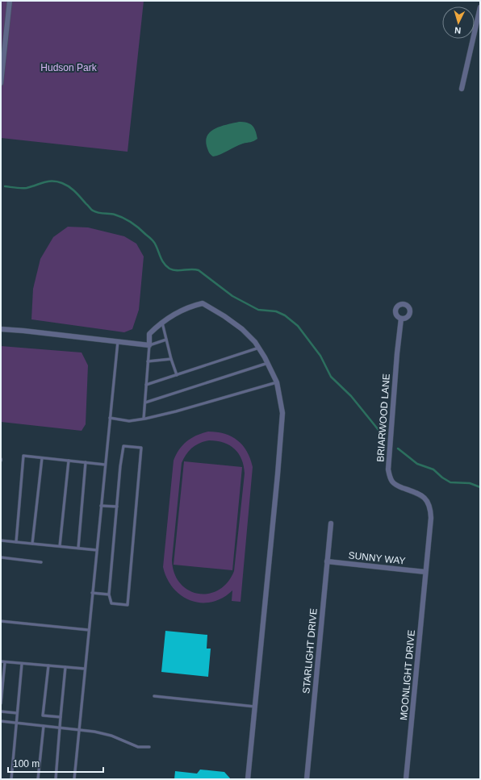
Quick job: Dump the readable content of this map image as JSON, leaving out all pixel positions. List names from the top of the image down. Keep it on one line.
{"streets":{"street":["BRIARWOOD LANE","SUNNY WAY","STARLIGHT DRIVE","MOONLIGHT DRIVE"]},"crossings":[["BRIARWOOD LANE","SUNNY WAY"],["BRIARWOOD LANE","MOONLIGHT DRIVE"],["SUNNY WAY","STARLIGHT DRIVE"],["SUNNY WAY","MOONLIGHT DRIVE"]],"parks":["Hudson Park"],"scale_bar":"100 m","north":"bottom"}
